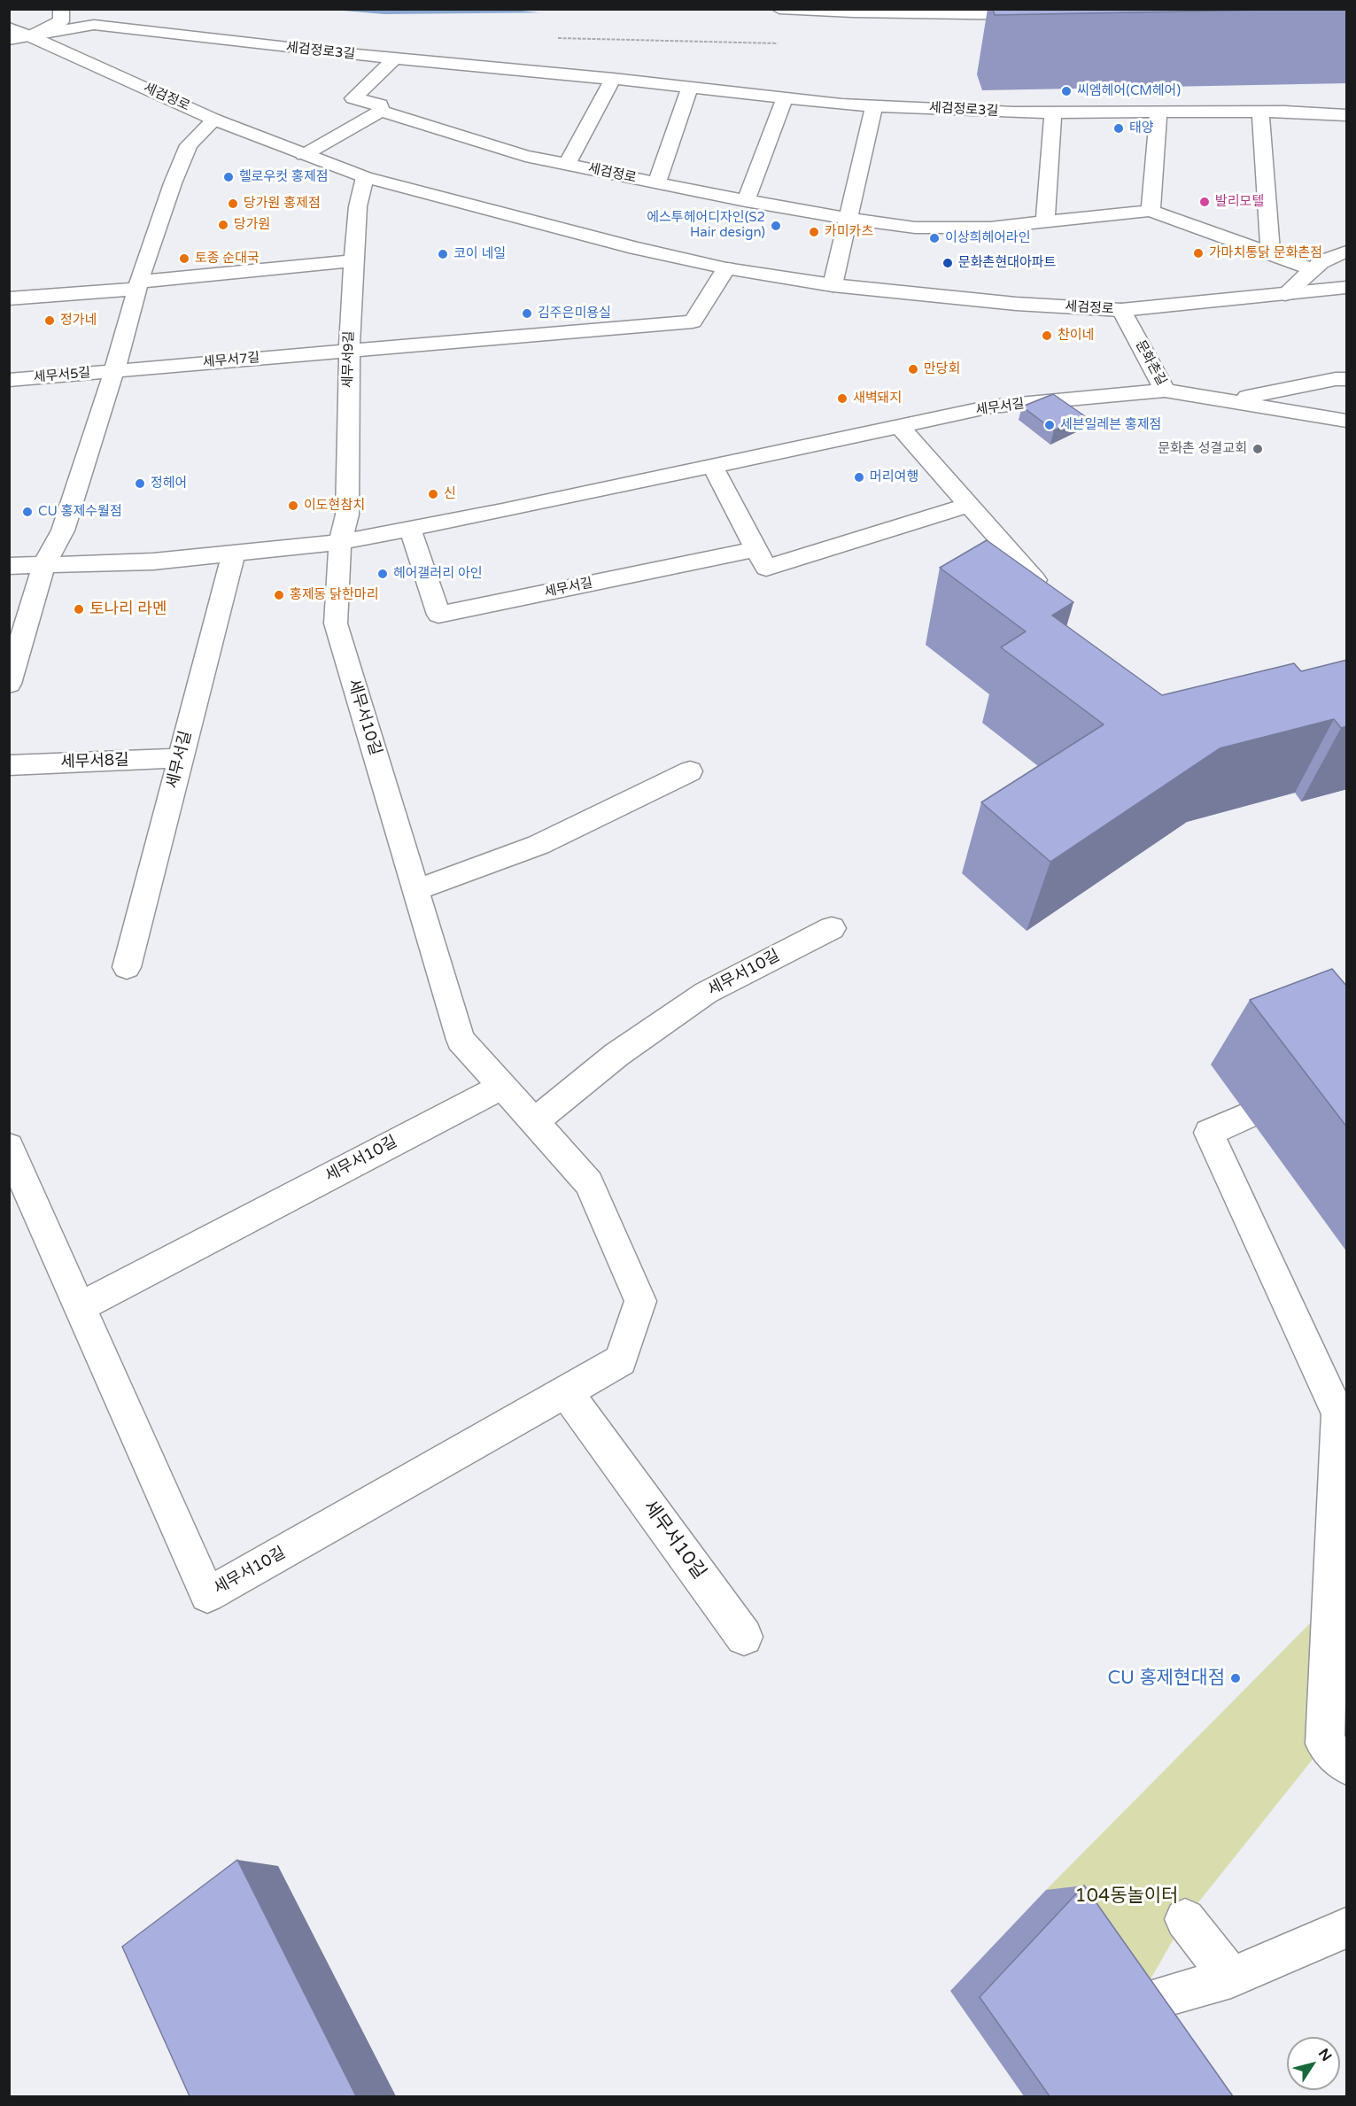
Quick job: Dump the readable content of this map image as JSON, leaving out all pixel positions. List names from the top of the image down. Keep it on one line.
{"streets":{"main road":["세검정로3길","세검정로","세무서9길","세무서7길","문화촌길","세무서5길","세무서길","세무서10길","세무서8길"]},"crossings":[["세검정로3길","세검정로"],["세검정로","세무서9길"],["세검정로","문화촌길"],["세무서9길","세무서7길"],["세무서9길","세무서길"],["세무서9길","세무서10길"],["세무서7길","세무서5길"],["문화촌길","세무서길"],["세무서길","세무서10길"],["세무서길","세무서8길"]],"parks":["104동놀이터"],"places":["씨엠헤어(CM헤어)","태양","헬로우컷 홍제점","발리모텔","당가원 홍제점","당가원","에스투헤어디자인(S2 Hair design)","카미카츠","이상희헤어라인","가마치통닭 문화촌점","코이 네일","토종 순대국","문화촌현대아파트","김주은미용실","정가네","찬이네","만당회","새벽돼지","세븐일레븐 홍제점","문화촌 성결교회","머리여행","정헤어","신","이도현참치","CU 홍제수월점","헤어갤러리 아인","홍제동 닭한마리","토나리 라멘","CU 홍제현대점"],"north":"top right"}
